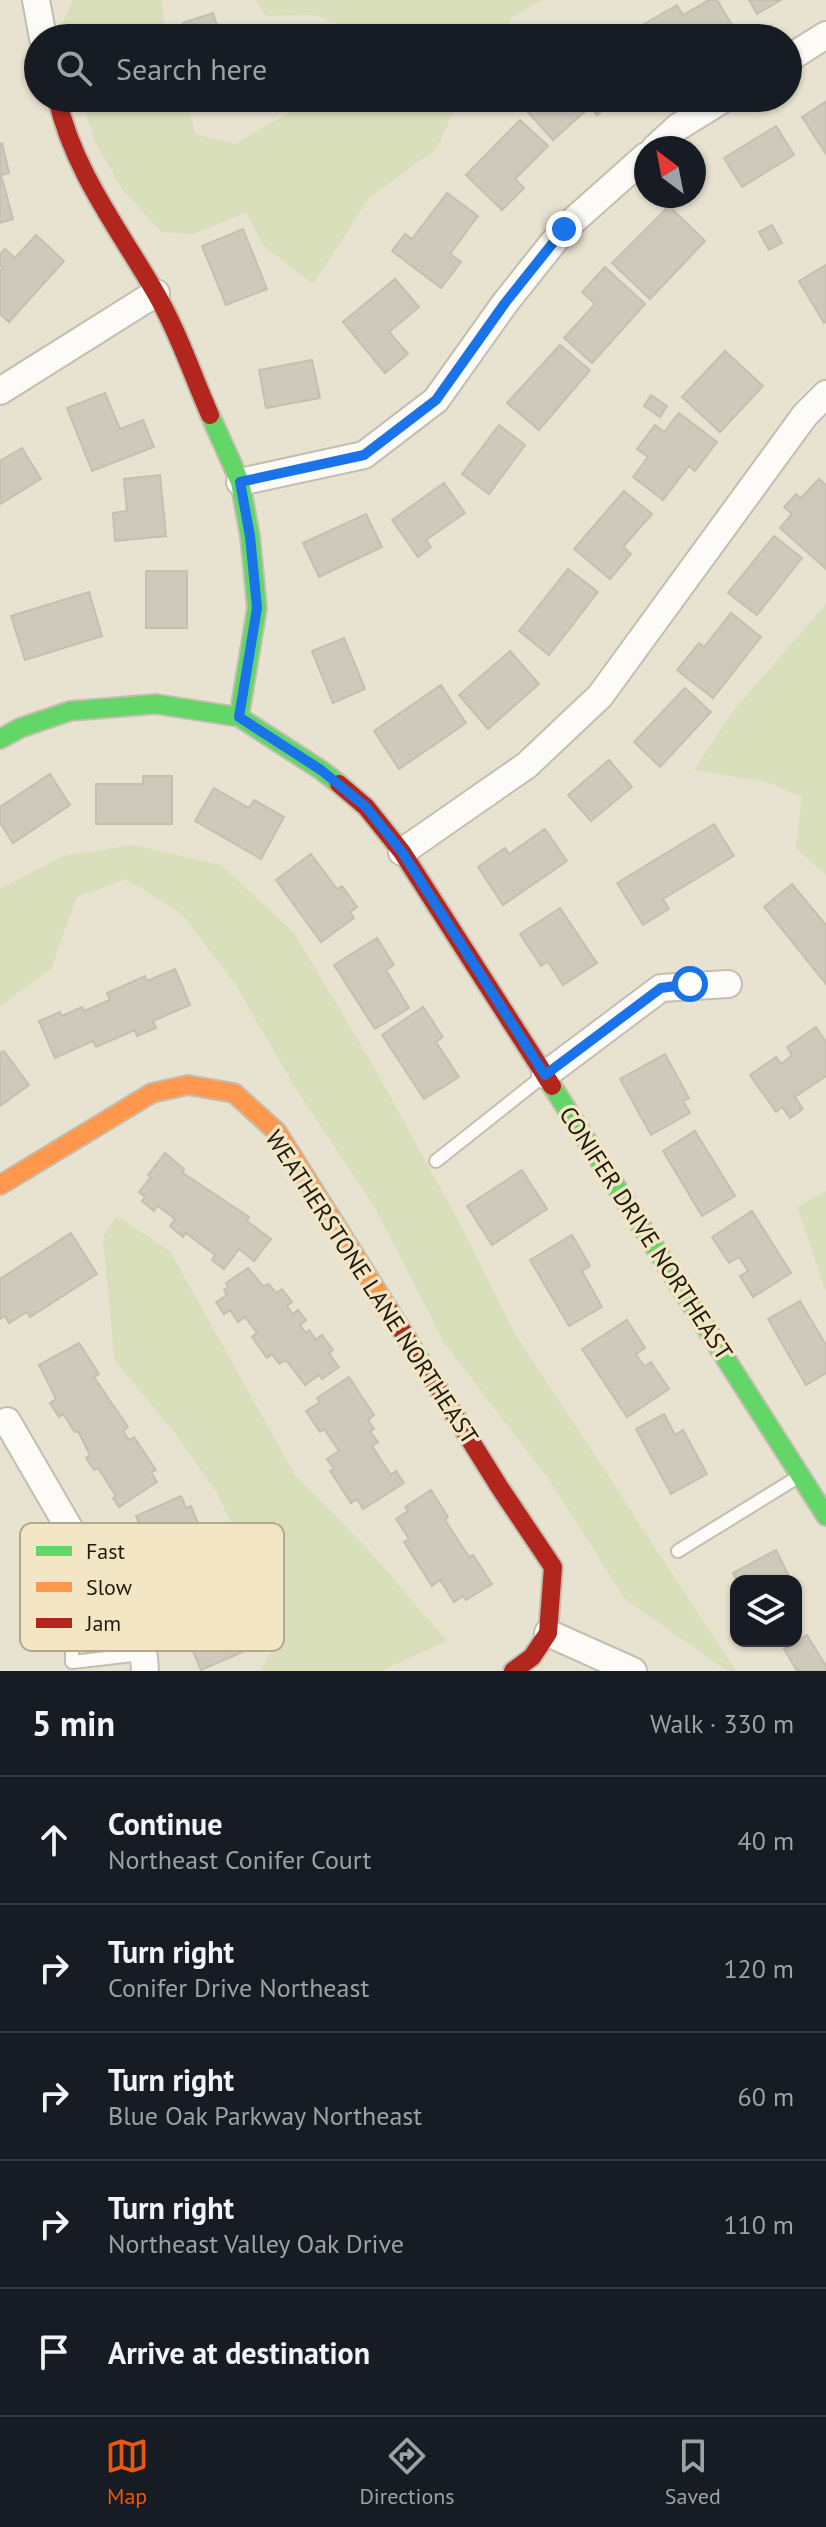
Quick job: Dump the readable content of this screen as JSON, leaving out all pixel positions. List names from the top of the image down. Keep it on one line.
{"streets":{"street":["CONIFER DRIVE NORTHEAST","WEATHERSTONE LANE NORTHEAST"]},"legend":["Fast","Slow","Jam"],"north":"top left","page":{"search":"Search here","heading":["5 min","Walk · 330 m"],"list":[["Continue","Northeast Conifer Court","40 m"],["Turn right","Conifer Drive Northeast","120 m"],["Turn right","Blue Oak Parkway Northeast","60 m"],["Turn right","Northeast Valley Oak Drive","110 m"],"Arrive at destination"],"nav":["Map","Directions","Saved"]}}
